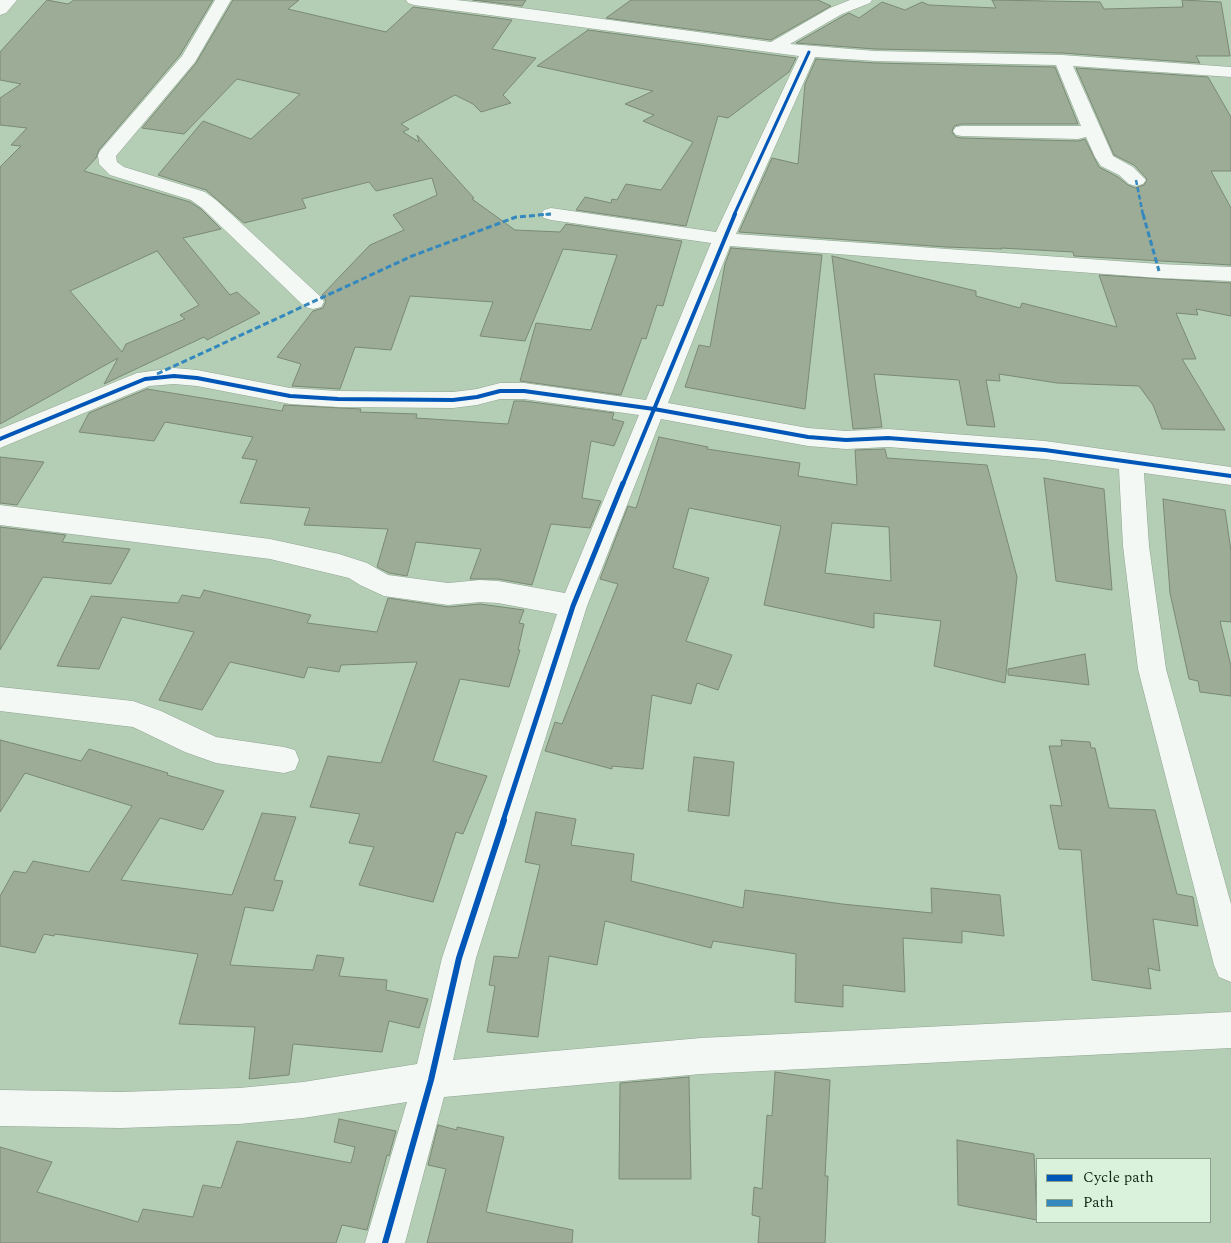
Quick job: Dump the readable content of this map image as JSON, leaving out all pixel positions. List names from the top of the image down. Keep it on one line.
{"legend":["Cycle path","Path"]}
